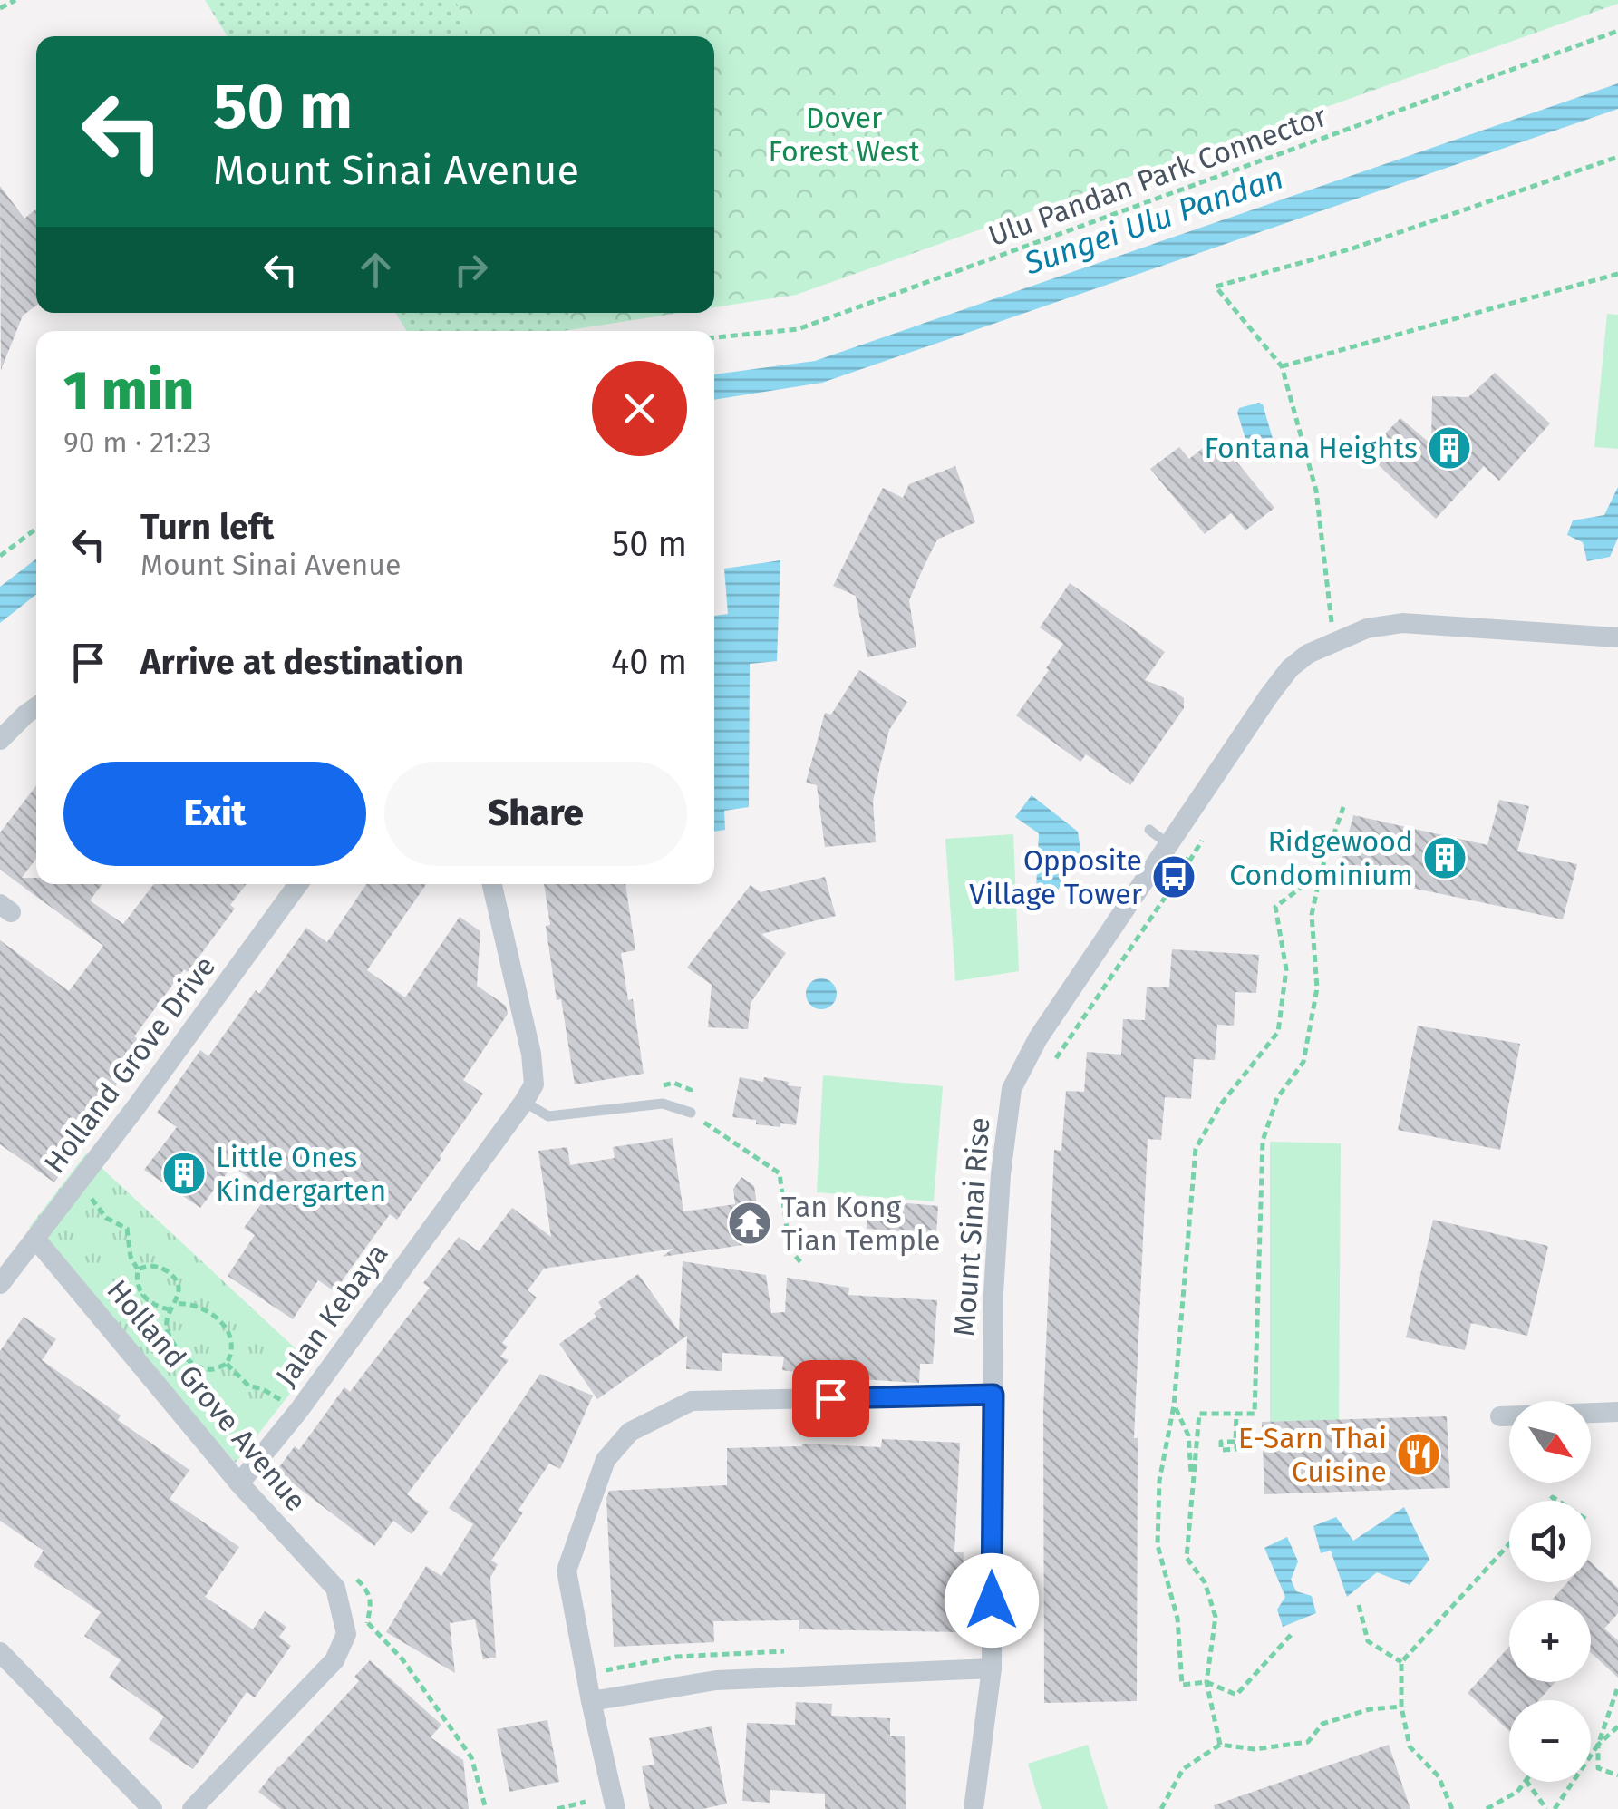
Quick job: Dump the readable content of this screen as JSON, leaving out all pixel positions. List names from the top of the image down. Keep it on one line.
{"streets":{"street":["Holland Grove Drive","Mount Sinai Rise","Jalan Kebaya","Holland Grove Avenue"],"path":["Ulu Pandan Park Connector"]},"crossings":[["Holland Grove Drive","Holland Grove Avenue"],["Jalan Kebaya","Holland Grove Avenue"]],"water":["Sungei Ulu Pandan"],"parks":["Dover Forest West"],"places":{"building":["Fontana Heights","Ridgewood Condominium","Little Ones Kindergarten"],"bus stop":["Opposite Village Tower"],"temple":["Tan Kong Tian Temple"],"restaurant":["E-Sarn Thai Cuisine"]},"north":"bottom right","page":{"turn":["50 m","Mount Sinai Avenue"],"heading":["1 min","90 m · 21:23"],"list":[{"name":"Turn left","note":"Mount Sinai Avenue","value":"50 m"},{"name":"Arrive at destination","value":"40 m"}],"buttons":["Exit","Share"],"map_buttons":["+","−"]}}
